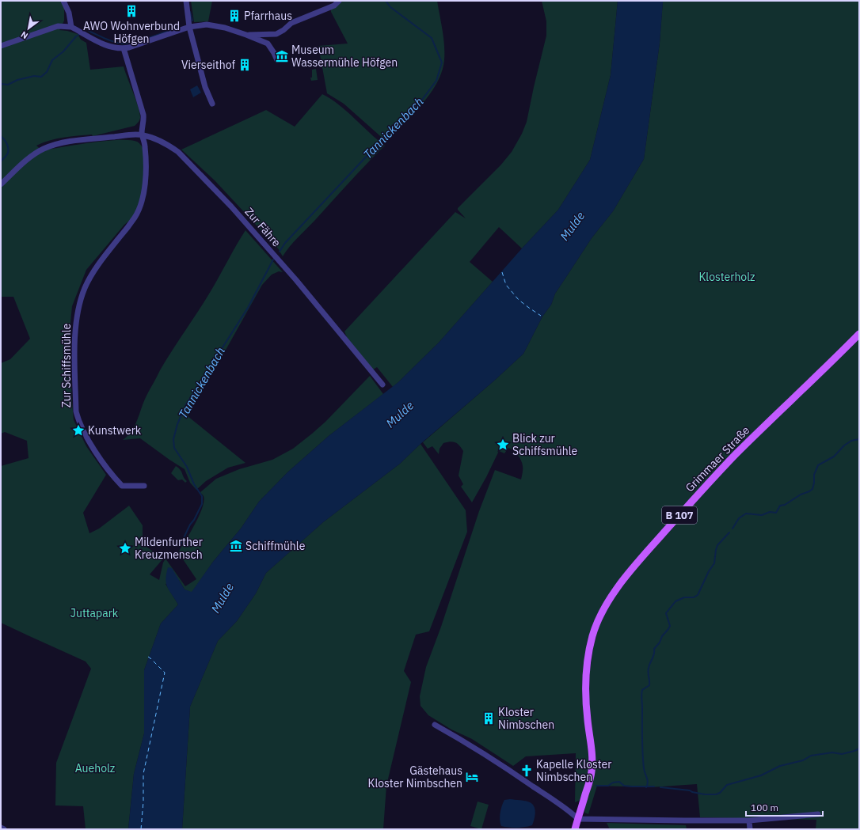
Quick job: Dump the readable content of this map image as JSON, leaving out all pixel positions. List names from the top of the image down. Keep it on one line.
{"streets":{"main road":["Grimmaer Straße","B 107"],"street":["Zur Fähre","Zur Schiffsmühle"]},"crossings":[["Zur Fähre","Zur Schiffsmühle"],["Grimmaer Straße","B 107"]],"water":["Tannickenbach","Mulde"],"parks":["Klosterholz","Juttapark","Aueholz"],"places":{"building":["AWO Wohnverbund Höfgen","Pfarrhaus","Vierseithof","Kloster Nimbschen"],"museum":["Museum Wassermühle Höfgen","Schiffmühle"],"place":["Kunstwerk","Blick zur Schiffsmühle","Mildenfurther Kreuzmensch"],"church":["Kapelle Kloster Nimbschen"],"hotel":["Gästehaus Kloster Nimbschen"]},"scale_bar":"100 m","north":"bottom left"}
